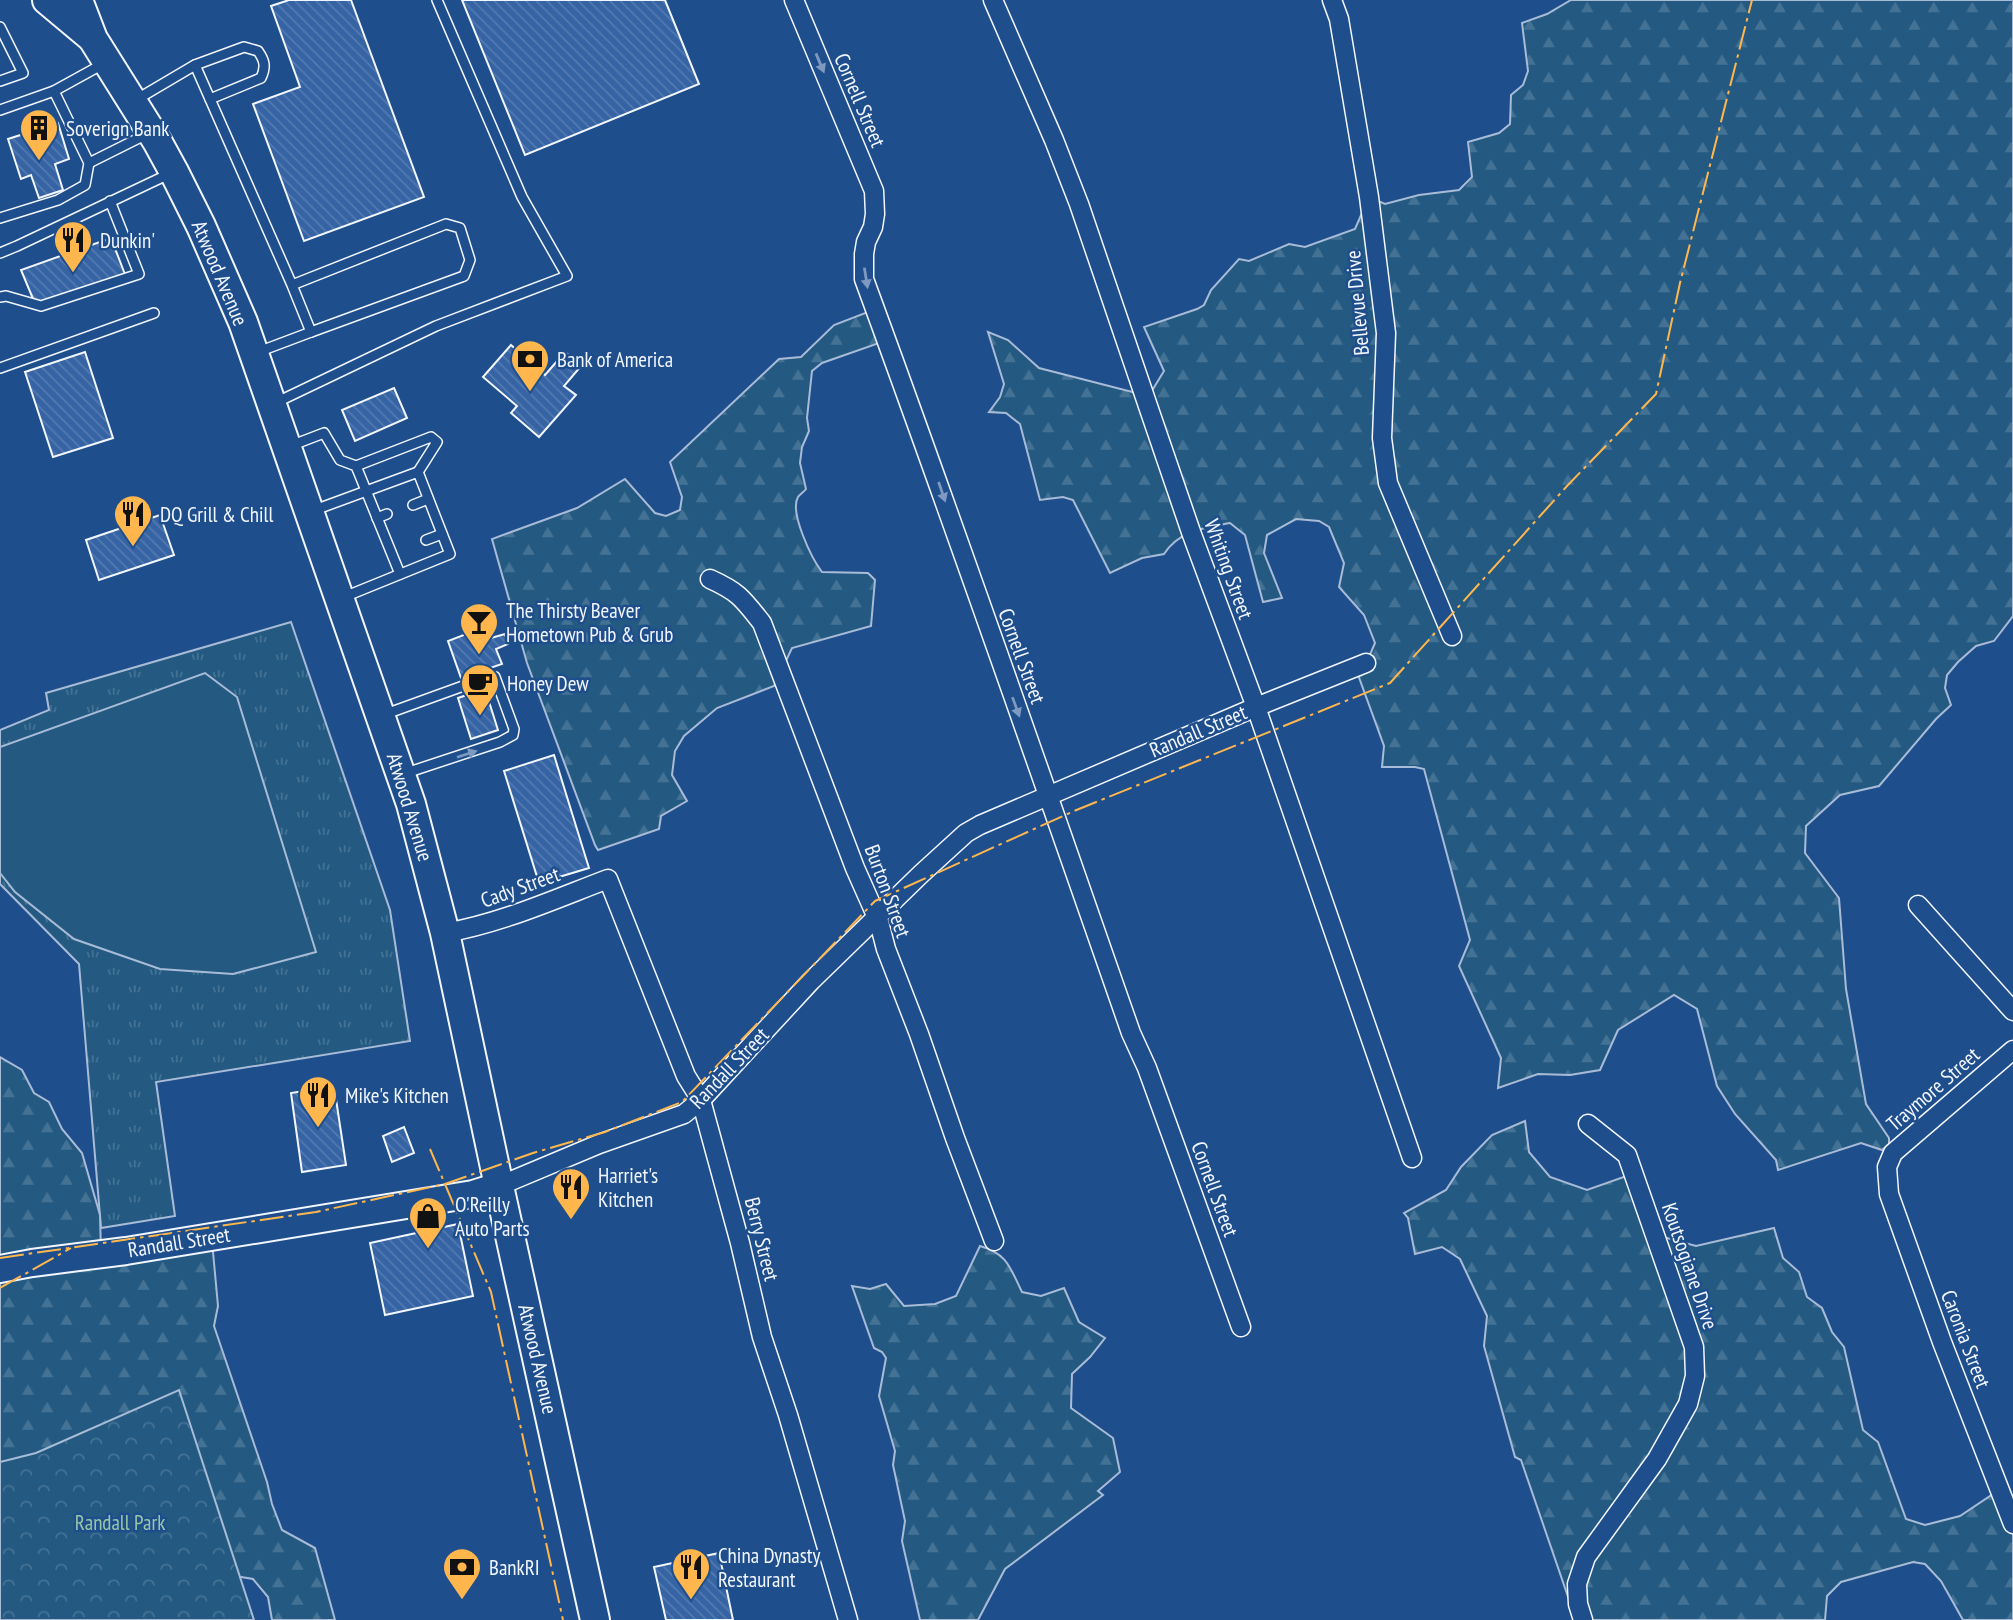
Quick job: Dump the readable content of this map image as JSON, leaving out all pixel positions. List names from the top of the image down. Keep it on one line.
{"streets":{"main road":["Atwood Avenue"],"street":["Cornell Street","Bellevue Drive","Whiting Street","Randall Street","Cady Street","Burton Street","Traymore Street","Berry Street","Koutsogiane Drive","Caronia Street"]},"crossings":[["Cornell Street","Randall Street"],["Atwood Avenue","Randall Street"],["Atwood Avenue","Cady Street"],["Whiting Street","Randall Street"],["Randall Street","Burton Street"],["Randall Street","Berry Street"],["Cady Street","Berry Street"],["Traymore Street","Caronia Street"]],"one_way":["Cornell Street"],"parks":["Randall Park"],"places":{"building":["Soverign Bank"],"restaurant":["Dunkin'","DQ Grill & Chill","Mike's Kitchen","Harriet's Kitchen","China Dynasty Restaurant"],"bank":["Bank of America","BankRI"],"bar":["The Thirsty Beaver Hometown Pub & Grub"],"cafe":["Honey Dew"],"shop":["O'Reilly Auto Parts"]}}
